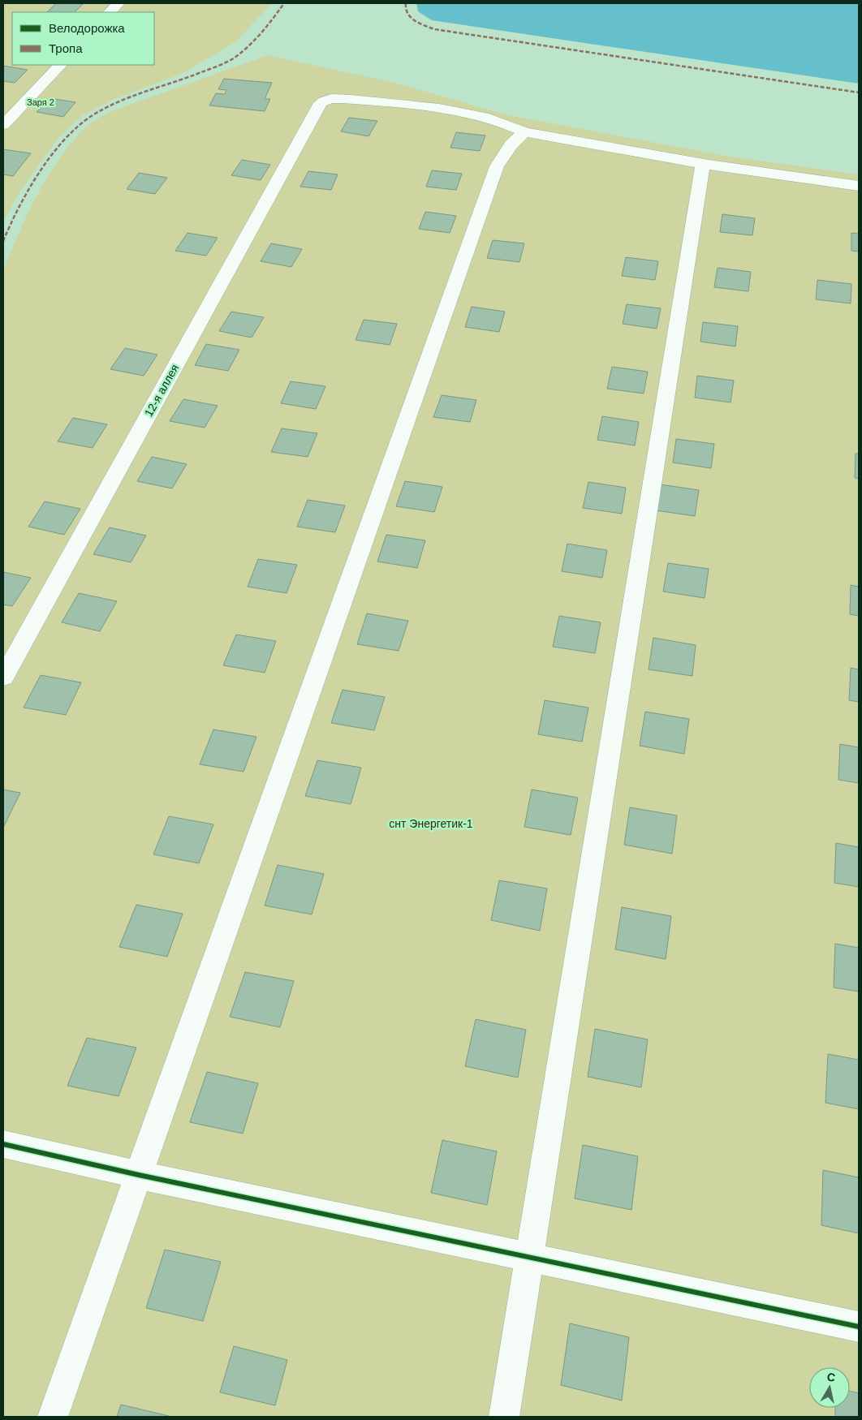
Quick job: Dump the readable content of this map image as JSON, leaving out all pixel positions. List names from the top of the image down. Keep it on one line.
{"streets":{"street":["12-я аллея"]},"parks":["Заря 2","снт Энергетик-1"],"legend":["Велодорожка","Тропа"],"north":"top"}
